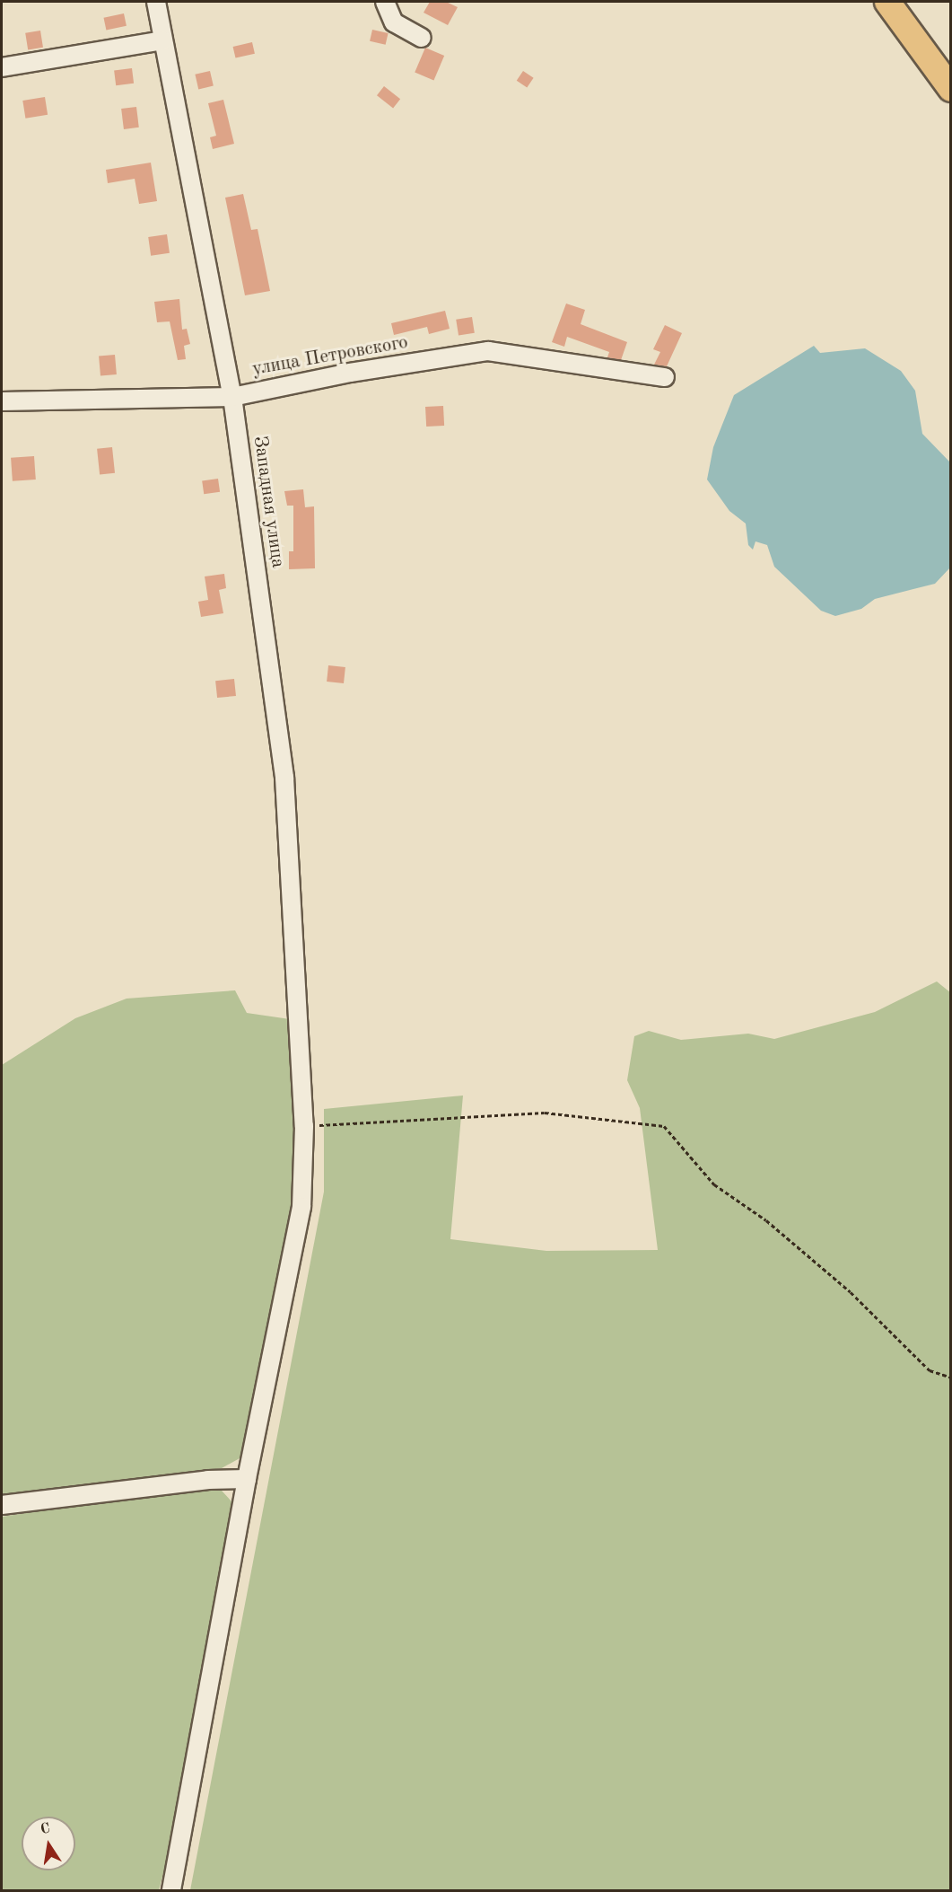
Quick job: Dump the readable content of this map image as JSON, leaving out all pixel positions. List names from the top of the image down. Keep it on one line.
{"streets":{"street":["улица Петровского","Западная улица"]},"crossings":[["улица Петровского","Западная улица"]],"north":"top"}
